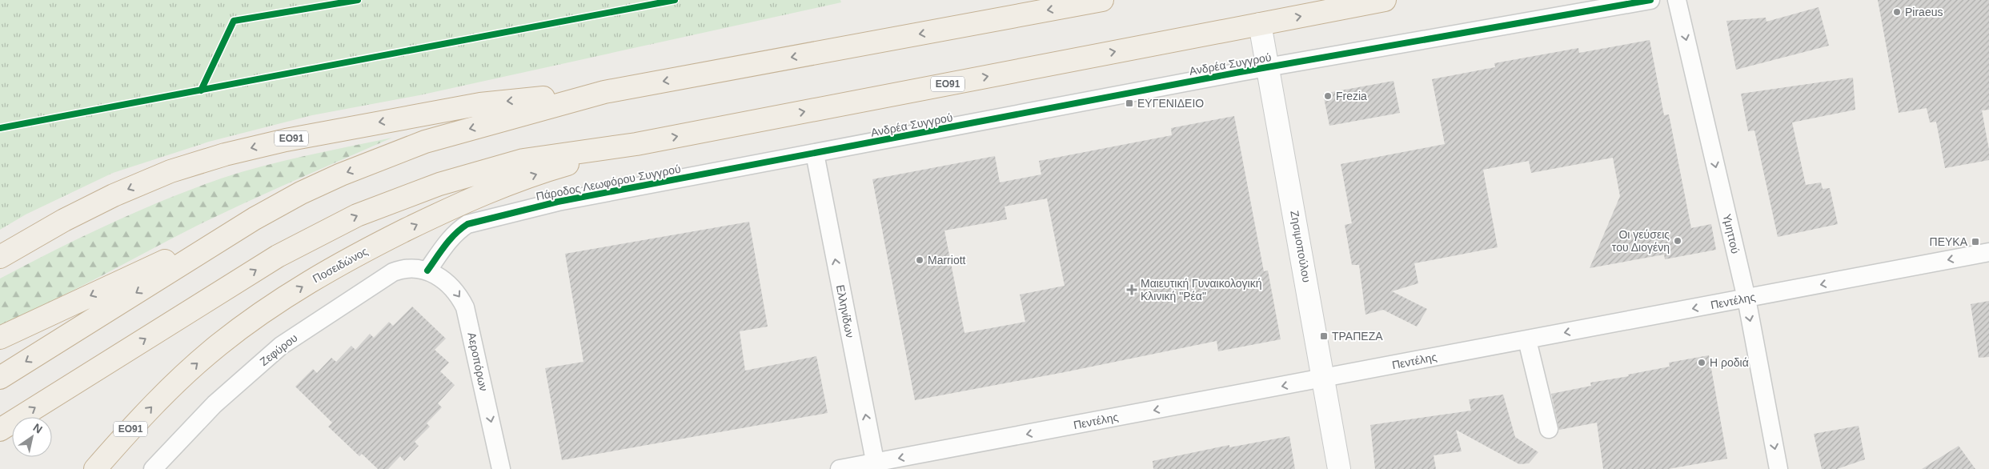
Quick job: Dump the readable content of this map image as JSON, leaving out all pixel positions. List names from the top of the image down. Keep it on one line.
{"streets":{"highway":["ΕΟ91","Ποσειδώνος"],"street":["Ανδρέα Συγγρού","Πάροδος Λεωφόρου Συγγρού","Υμηττού","Ζησιμοπούλου","Πεντέλης","Ελληνίδων","Ζεφύρου","Αεροπόρων"]},"crossings":[["Ανδρέα Συγγρού","Πάροδος Λεωφόρου Συγγρού"],["Ανδρέα Συγγρού","Ζησιμοπούλου"],["Ανδρέα Συγγρού","Ελληνίδων"],["ΕΟ91","Ζησιμοπούλου"],["ΕΟ91","Ποσειδώνος"],["Πάροδος Λεωφόρου Συγγρού","Ελληνίδων"],["Πάροδος Λεωφόρου Συγγρού","Ζεφύρου"],["Πάροδος Λεωφόρου Συγγρού","Αεροπόρων"],["Υμηττού","Πεντέλης"],["Ζησιμοπούλου","Πεντέλης"],["Πεντέλης","Ελληνίδων"],["Ζεφύρου","Αεροπόρων"]],"one_way":["Υμηττού","Πεντέλης","Ελληνίδων","Αεροπόρων"],"places":{"other":["Piraeus","Frezia","Οι γεύσεις του Διογένη","Marriott","Η ροδιά"],"transit":["ΕΥΓΕΝΙΔΕΙΟ","ΠΕΥΚΑ","ΤΡΑΠΕΖΑ"],"health":["Μαιευτική Γυναικολογική Κλινική \"Ρέα\""]},"north":"top right"}
